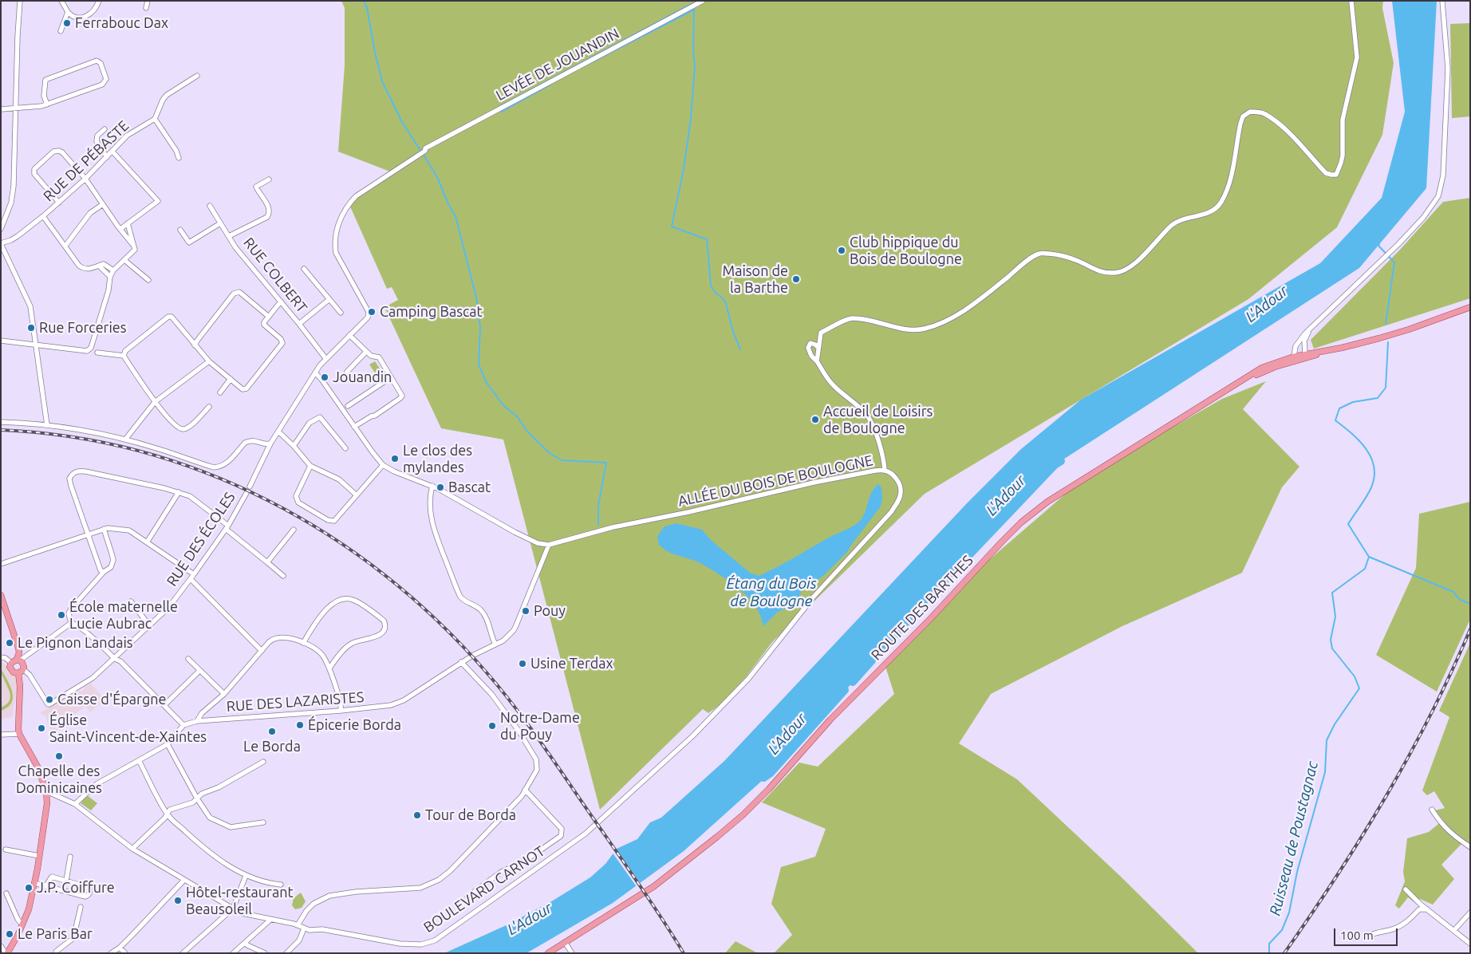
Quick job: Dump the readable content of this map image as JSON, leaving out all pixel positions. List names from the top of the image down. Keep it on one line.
{"streets":{"main road":["ROUTE DES BARTHES"],"street":["LEVÉE DE JOUANDIN","RUE DE PÉBASTE","RUE COLBERT","ALLÉE DU BOIS DE BOULOGNE","RUE DES ÉCOLES","RUE DES LAZARISTES","BOULEVARD CARNOT"]},"crossings":[["ALLÉE DU BOIS DE BOULOGNE","BOULEVARD CARNOT"]],"water":["L'Adour","Étang du Bois de Boulogne","Ruisseau de Poustagnac"],"places":["Ferrabouc Dax","Club hippique du Bois de Boulogne","Maison de la Barthe","Camping Bascat","Rue Forceries","Jouandin","Accueil de Loisirs de Boulogne","Le clos des mylandes","Bascat","Pouy","École maternelle Lucie Aubrac","Le Pignon Landais","Usine Terdax","Caisse d'Épargne","Épicerie Borda","Notre-Dame du Pouy","Église Saint-Vincent-de-Xaintes","Le Borda","Chapelle des Dominicaines","Tour de Borda","J.P. Coiffure","Hôtel-restaurant Beausoleil","Le Paris Bar"],"scale_bar":"100 m"}
